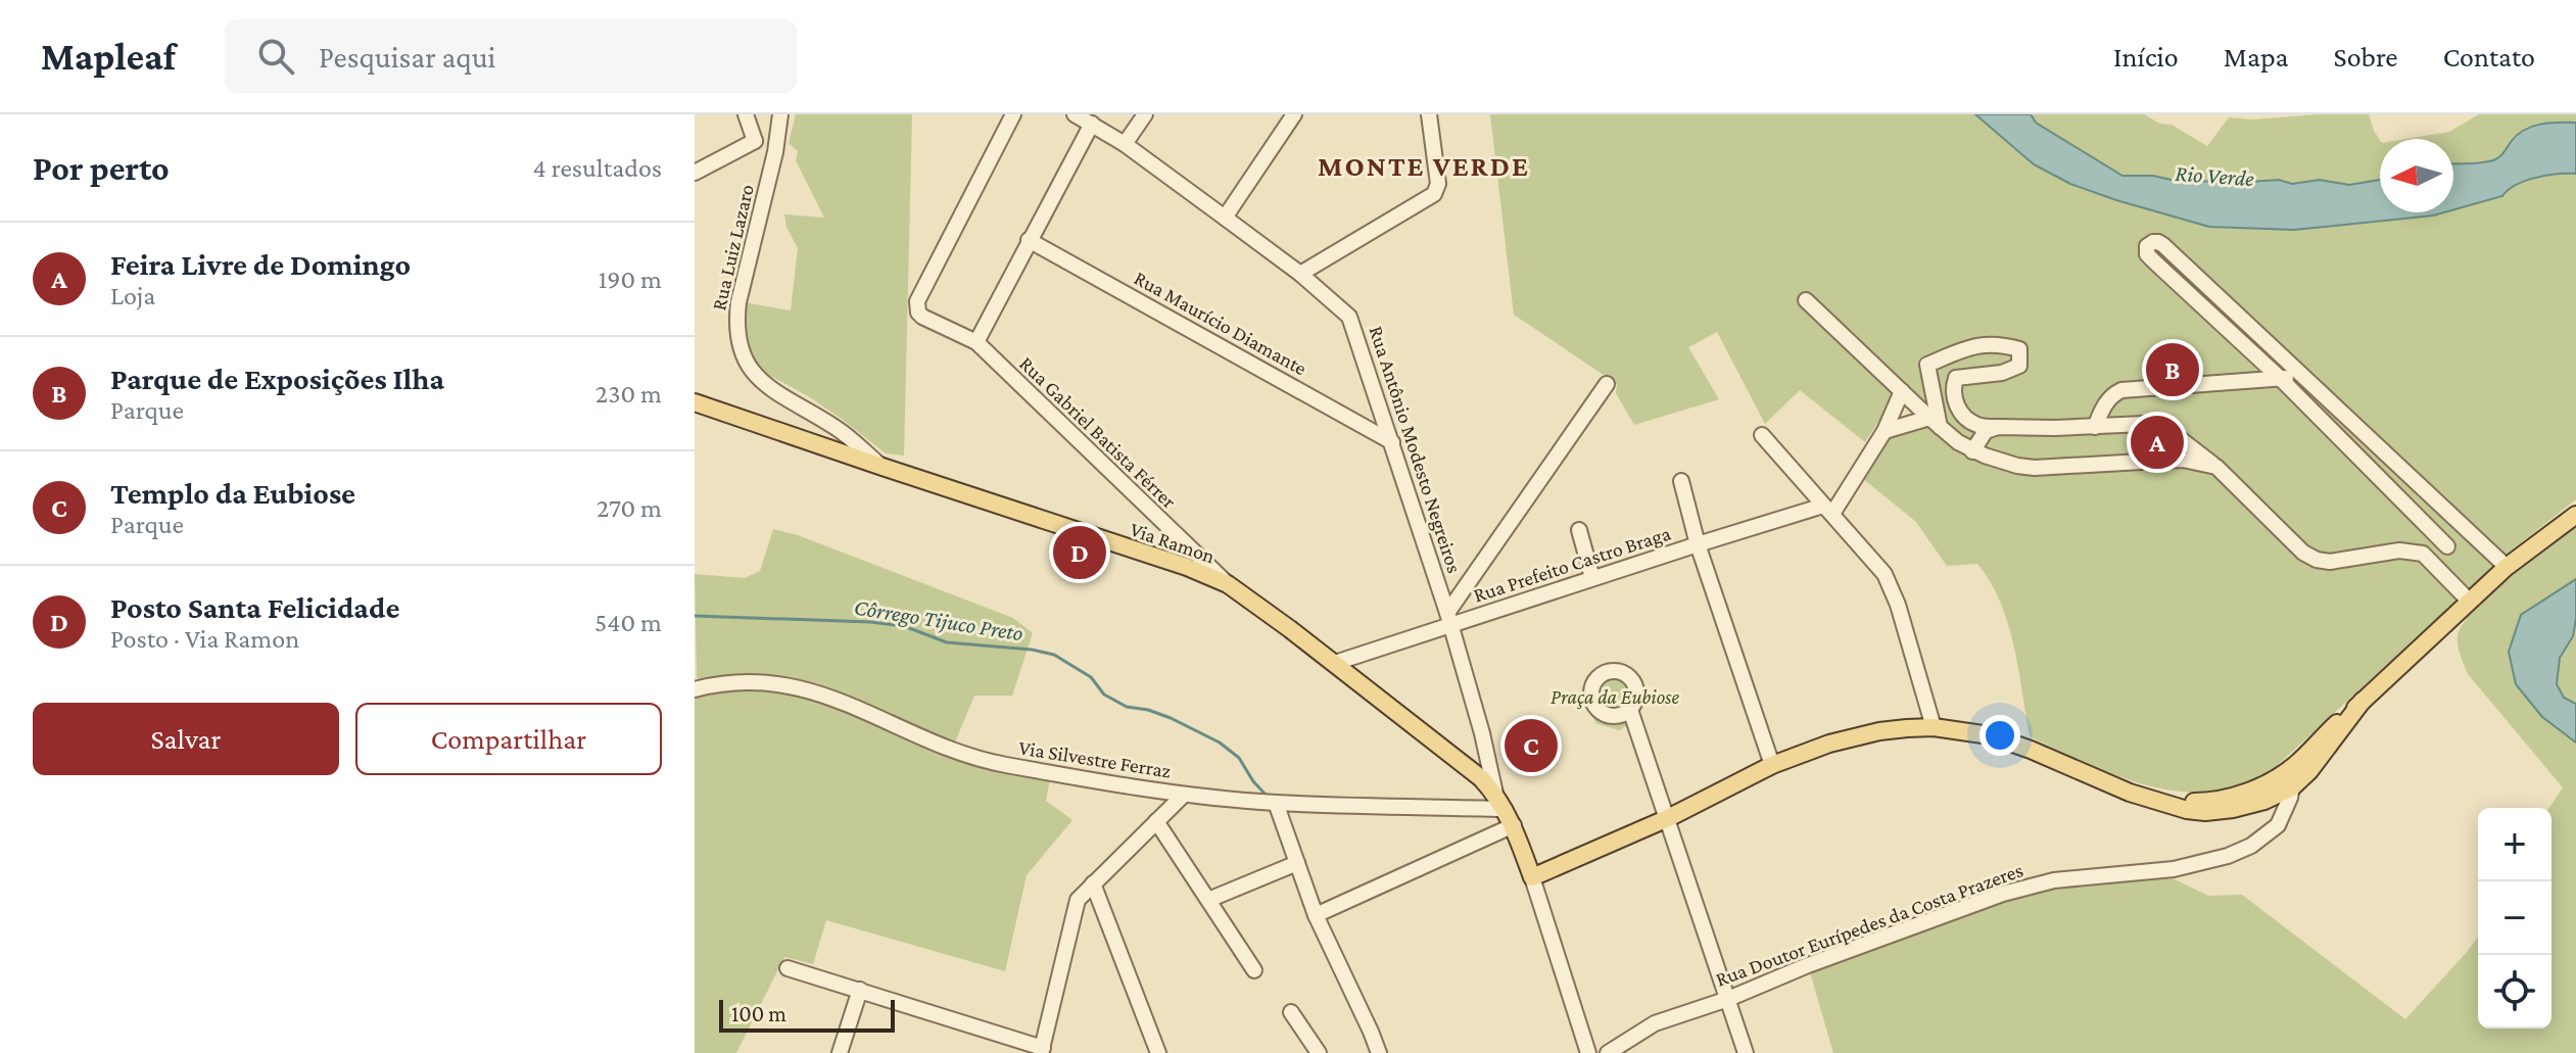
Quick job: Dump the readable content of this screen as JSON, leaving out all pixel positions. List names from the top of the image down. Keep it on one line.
{"streets":{"main road":["Via Ramon"],"street":["Rua Luiz Lazaro","Rua Maurício Diamante","Rua Gabriel Batista Férrer","Rua Antônio Modesto Negreiros","Rua Prefeito Castro Braga","Via Silvestre Ferraz","Rua Doutor Eurípedes da Costa Prazeres"]},"crossings":[["Rua Luiz Lazaro","Via Ramon"],["Rua Maurício Diamante","Rua Antônio Modesto Negreiros"],["Rua Gabriel Batista Férrer","Via Ramon"],["Rua Antônio Modesto Negreiros","Via Ramon"],["Rua Antônio Modesto Negreiros","Rua Prefeito Castro Braga"],["Rua Antônio Modesto Negreiros","Via Silvestre Ferraz"],["Via Ramon","Rua Prefeito Castro Braga"],["Via Ramon","Via Silvestre Ferraz"]],"districts":["MONTE VERDE"],"water":["Rio Verde","Côrrego Tijuco Preto"],"parks":["Praça da Eubiose"],"scale_bar":"100 m","north":"left","page":{"header":"Mapleaf","search":"Pesquisar aqui","nav":["Início","Mapa","Sobre","Contato"],"heading":["Por perto","4 resultados"],"list":[{"mark":"A","name":"Feira Livre de Domingo","note":"Loja","value":"190 m"},{"mark":"B","name":"Parque de Exposições Ilha","note":"Parque","value":"230 m"},{"mark":"C","name":"Templo da Eubiose","note":"Parque","value":"270 m"},{"mark":"D","name":"Posto Santa Felicidade","note":"Posto · Via Ramon","value":"540 m"}],"pins":["B","A","D","C"],"buttons":["Salvar","Compartilhar"],"map_buttons":["+","−"],"scale":"100 m"}}
